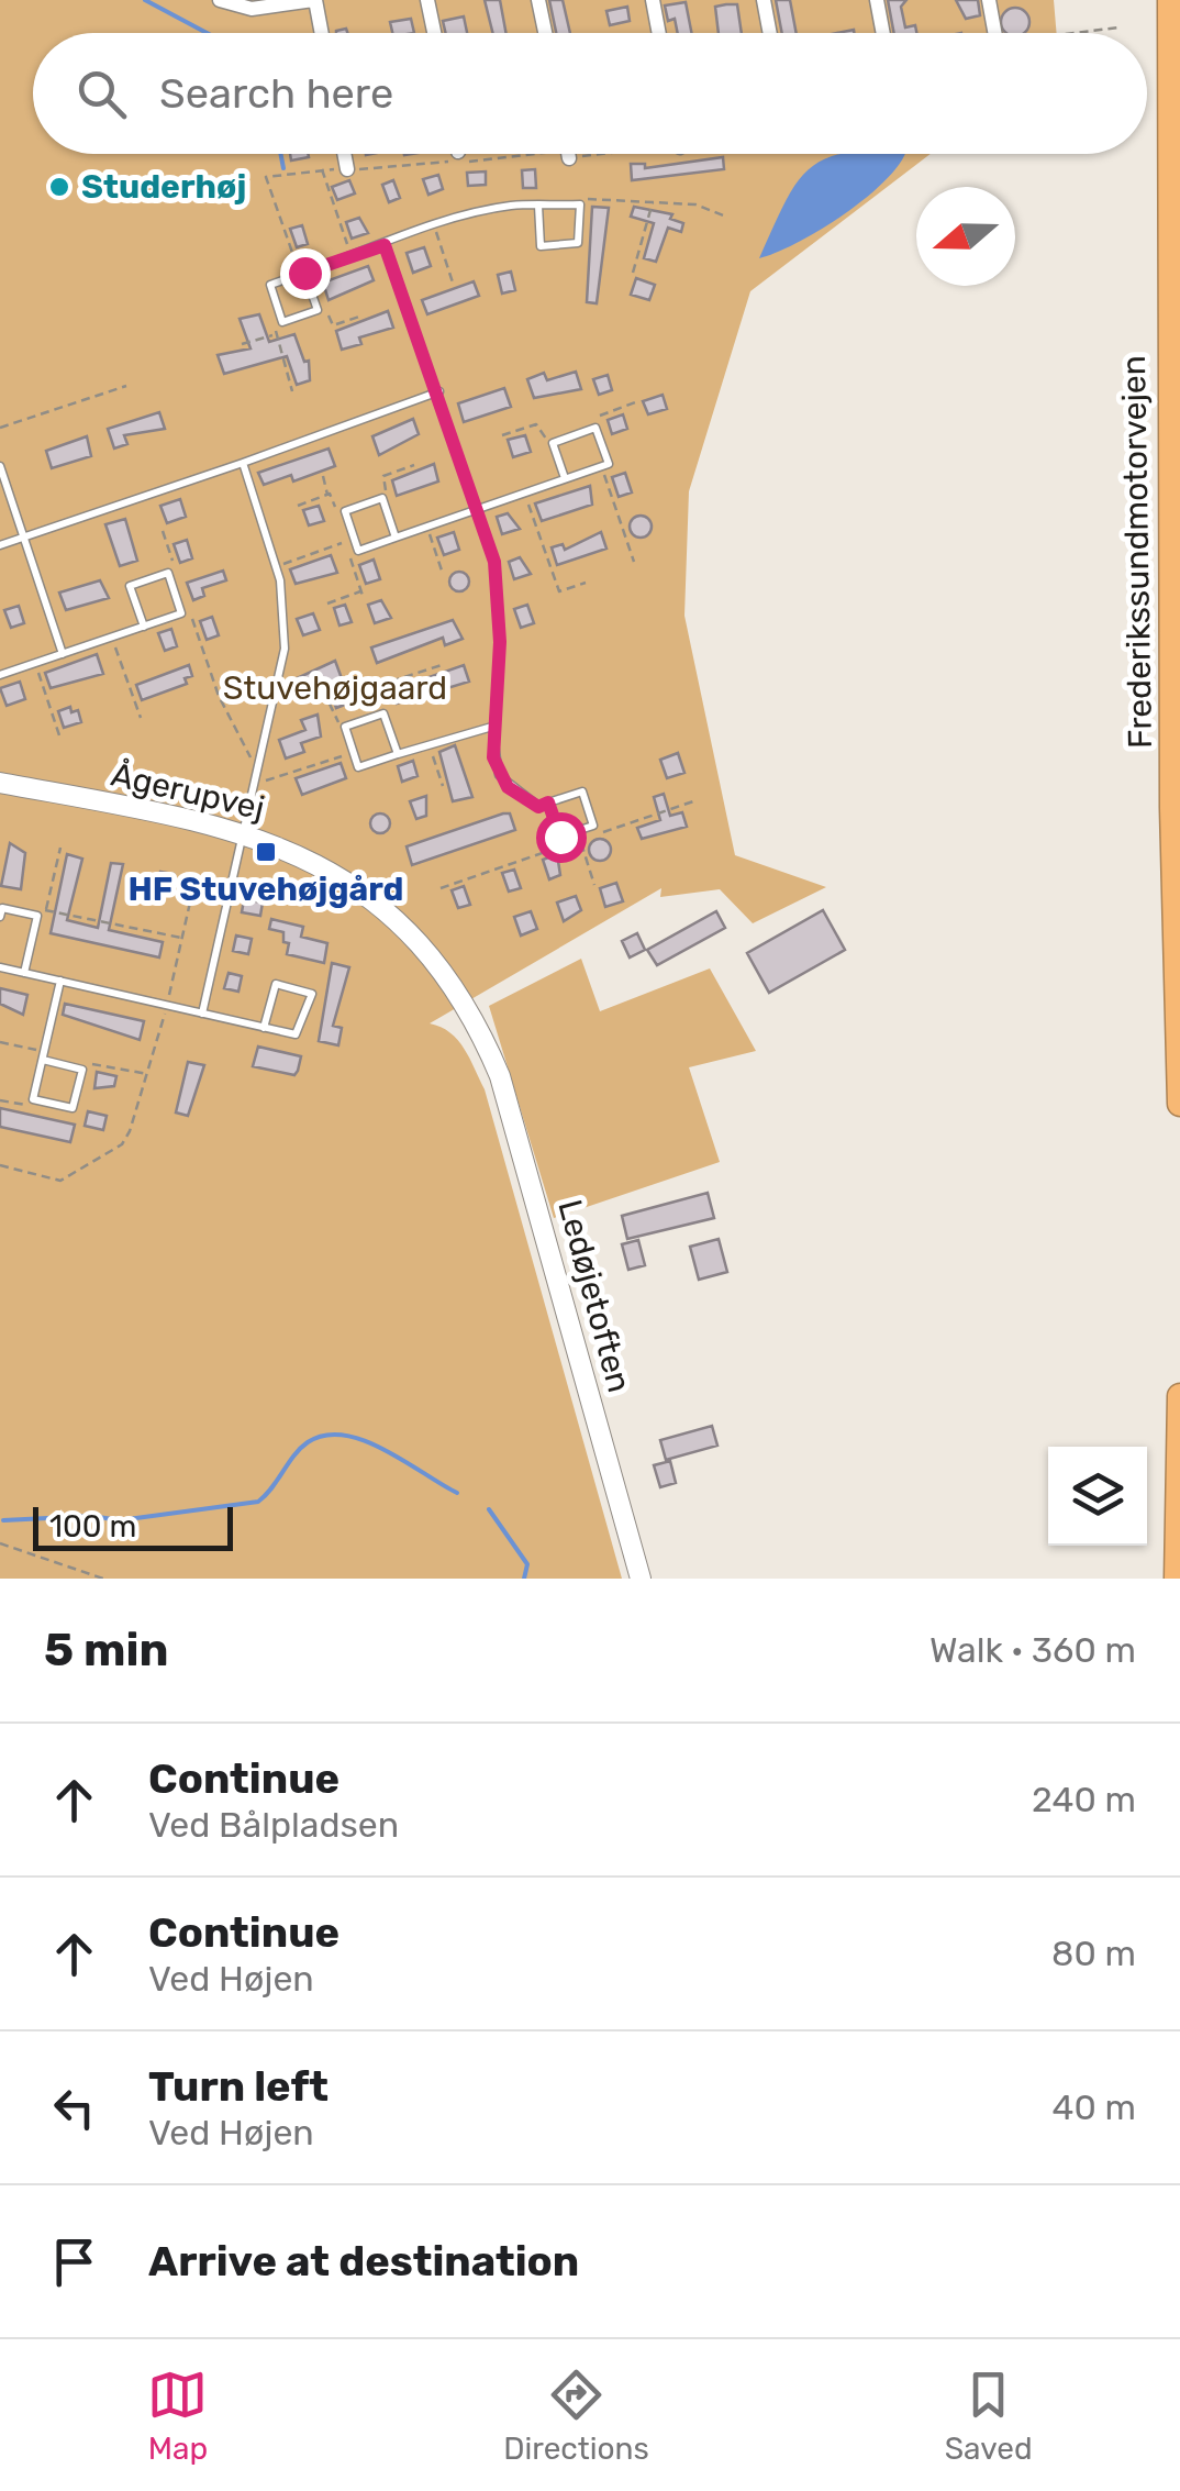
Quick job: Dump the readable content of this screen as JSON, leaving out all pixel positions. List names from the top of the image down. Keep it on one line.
{"streets":{"highway":["Frederikssundmotorvejen"],"street":["Ågerupvej","Ledøjetoften"]},"crossings":[["Ågerupvej","Ledøjetoften"]],"parks":["Stuvehøjgaard"],"places":{"other":["Studerhøj"],"transit":["HF Stuvehøjgård"]},"scale_bar":"100 m","north":"left","page":{"search":"Search here","scale":"100 m","heading":["5 min","Walk · 360 m"],"list":[["Continue","Ved Bålpladsen","240 m"],["Continue","Ved Højen","80 m"],["Turn left","Ved Højen","40 m"],"Arrive at destination"],"nav":["Map","Directions","Saved"]}}
